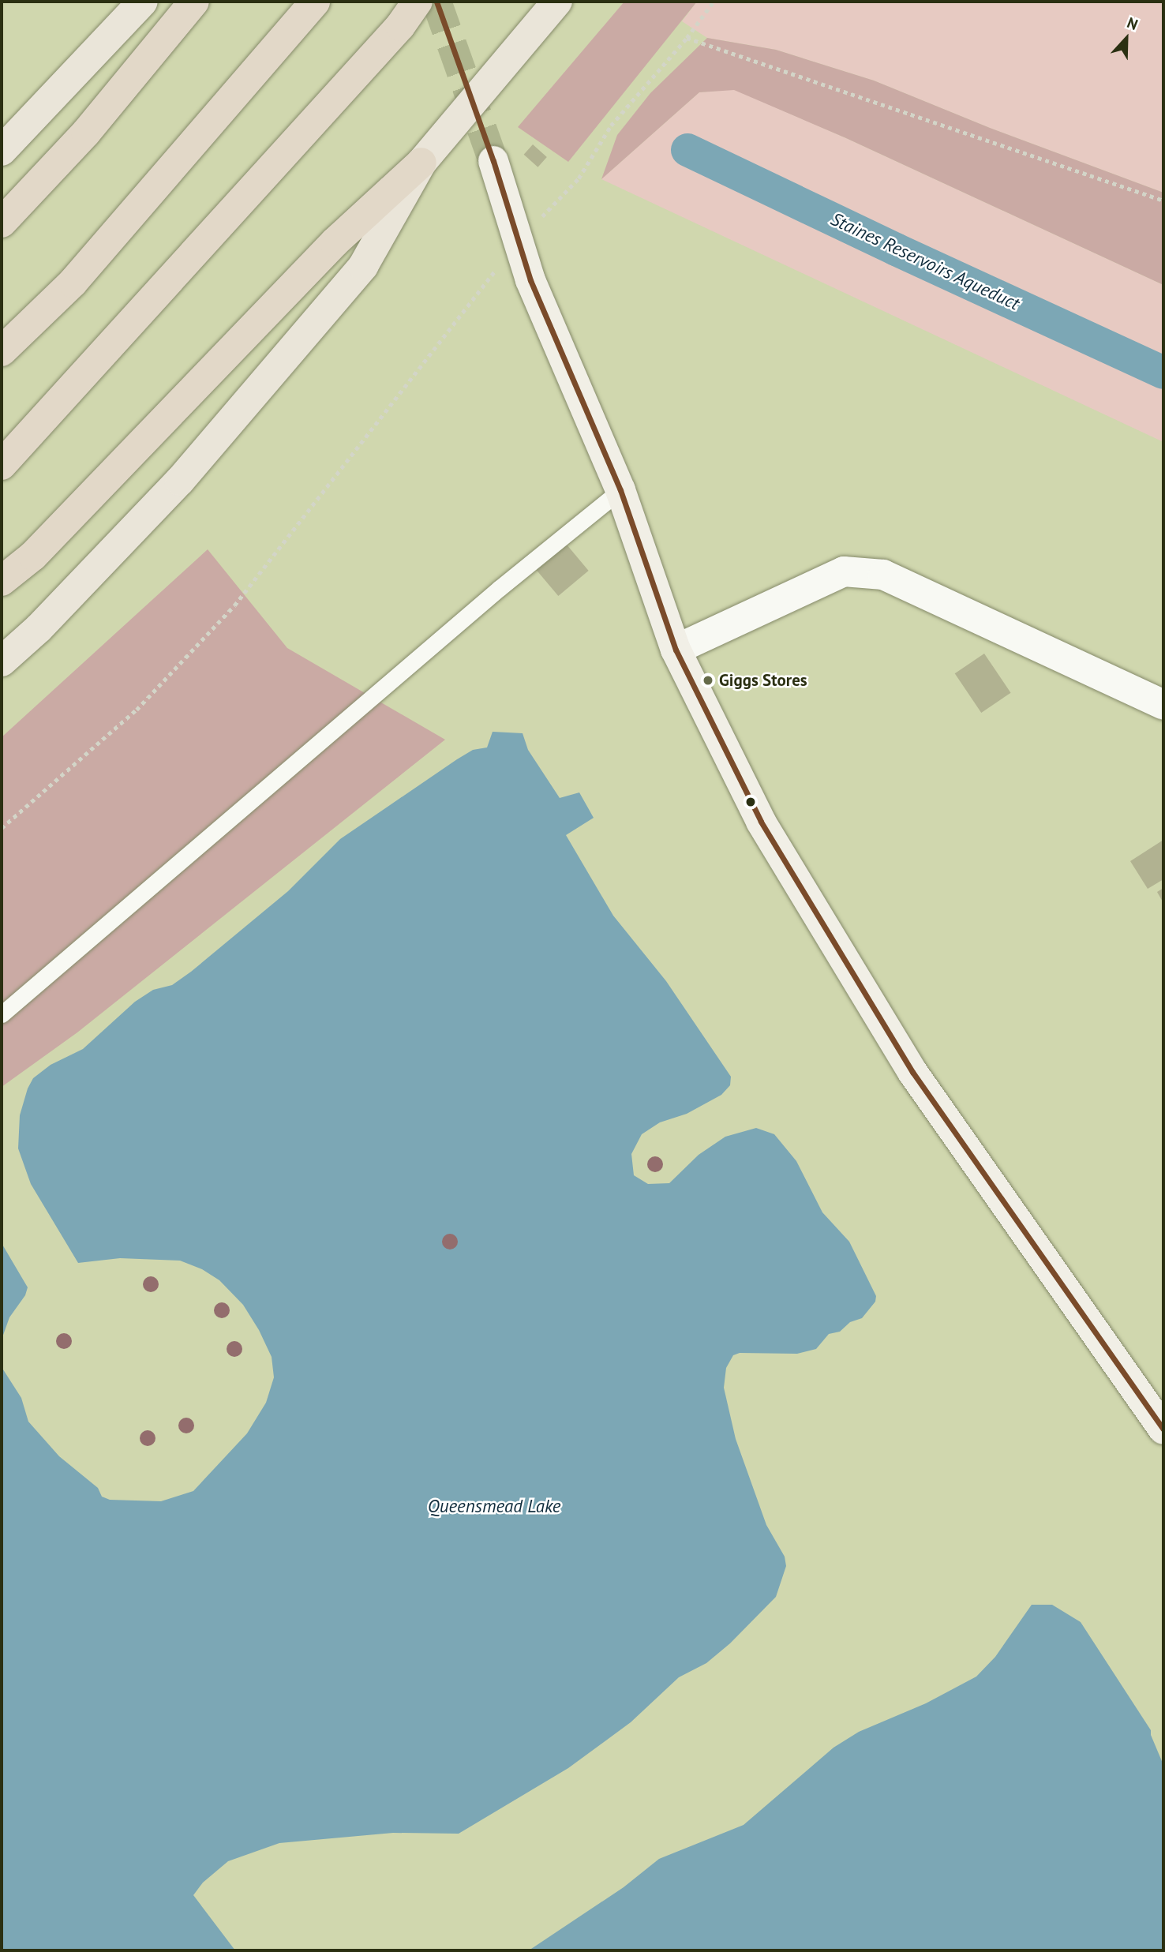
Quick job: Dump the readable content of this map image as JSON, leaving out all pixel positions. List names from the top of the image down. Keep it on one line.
{"water":["Staines Reservoirs Aqueduct","Queensmead Lake"],"places":["Giggs Stores"],"north":"top"}
